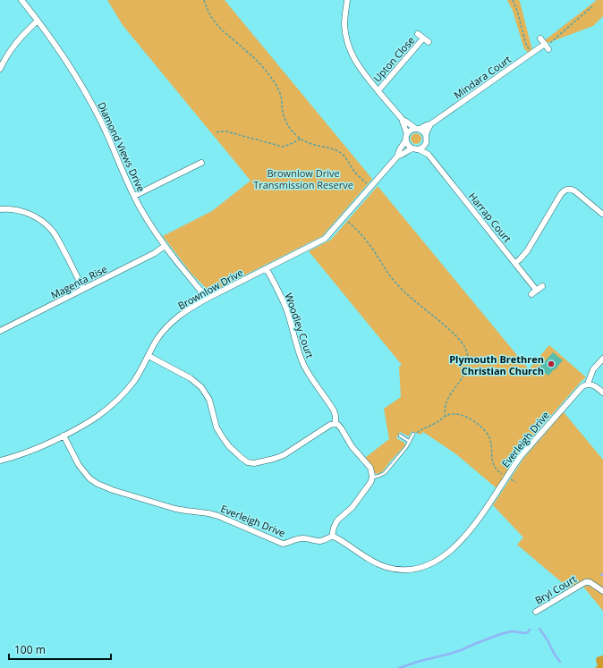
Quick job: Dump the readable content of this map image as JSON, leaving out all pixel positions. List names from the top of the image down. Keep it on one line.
{"streets":{"street":["Upton Close","Mindara Court","Diamond Views Drive","Harrap Court","Magenta Rise","Brownlow Drive","Woodley Court","Everleigh Drive","Bryl Court"]},"crossings":[["Mindara Court","Harrap Court"],["Mindara Court","Brownlow Drive"],["Diamond Views Drive","Magenta Rise"],["Diamond Views Drive","Brownlow Drive"],["Harrap Court","Brownlow Drive"],["Brownlow Drive","Woodley Court"],["Brownlow Drive","Everleigh Drive"]],"parks":["Brownlow Drive Transmission Reserve"],"places":["Plymouth Brethren Christian Church"],"scale_bar":"100 m"}
